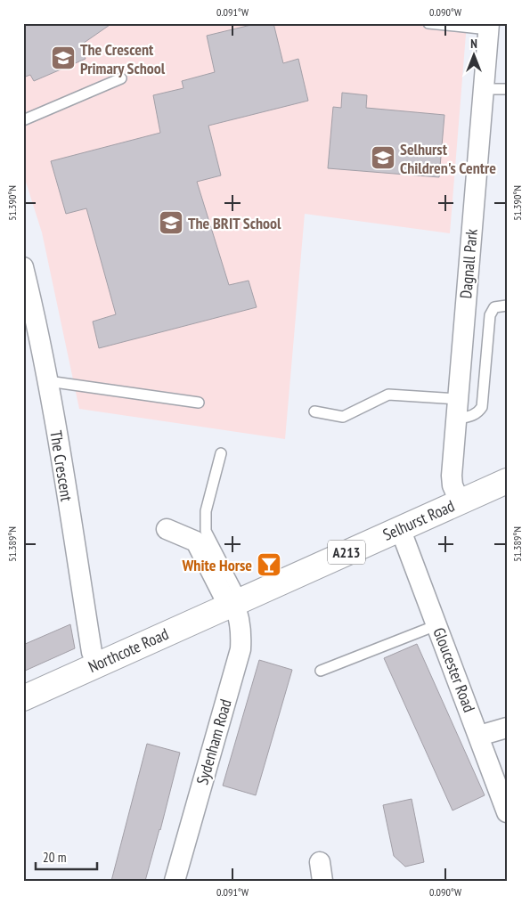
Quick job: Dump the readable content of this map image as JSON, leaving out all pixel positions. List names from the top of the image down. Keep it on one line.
{"streets":{"main road":["Selhurst Road","A213","Northcote Road"],"street":["Dagnall Park","The Crescent","Gloucester Road","Sydenham Road"]},"crossings":[["Dagnall Park","Selhurst Road"],["The Crescent","Northcote Road"],["Selhurst Road","Northcote Road"],["Selhurst Road","Gloucester Road"],["Selhurst Road","Sydenham Road"],["Northcote Road","Sydenham Road"]],"places":{"school or university":["The Crescent Primary School","Selhurst Children's Centre","The BRIT School"],"bar":["White Horse"]},"scale_bar":"20 m","north":"top","coordinates":["0.091°W","0.090°W","51.390°N","51.389°N"]}
